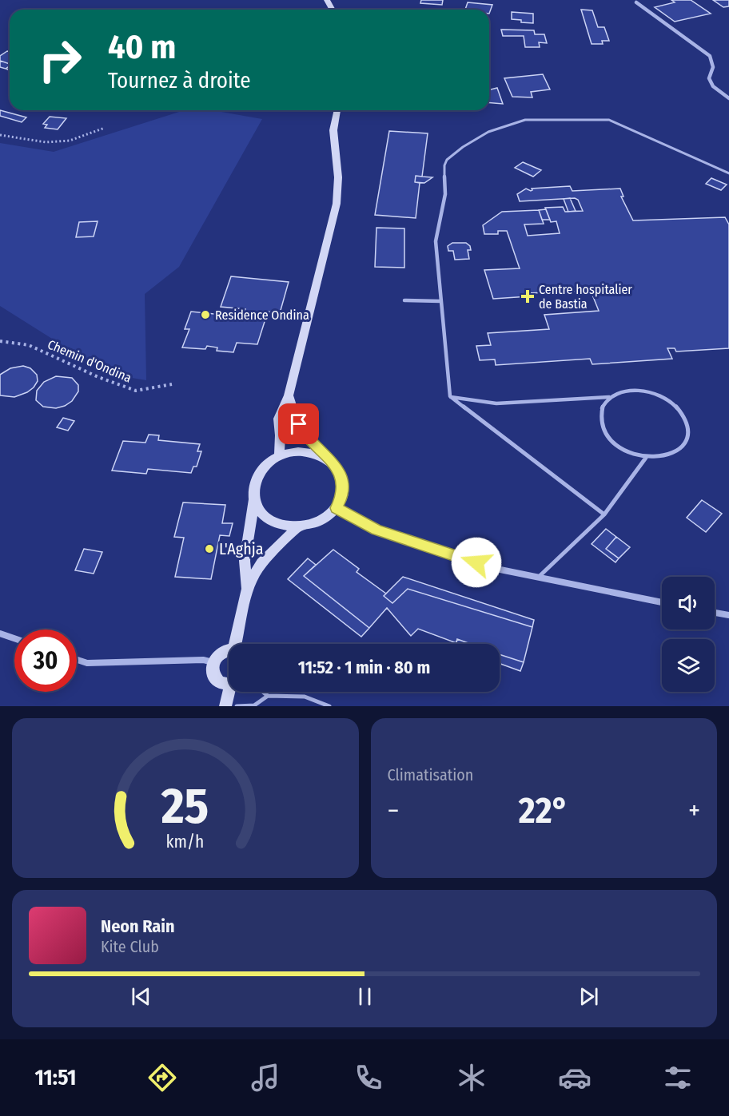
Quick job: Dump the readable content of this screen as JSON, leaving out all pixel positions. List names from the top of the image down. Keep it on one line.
{"streets":{"path":["Chemin d'Ondina"]},"places":{"health":["Centre hospitalier de Bastia"],"other":["Residence Ondina","L'Aghja"]},"page":{"turn":["40 m","Tournez à droite"],"limit":"30","trip":"11:52 · 1 min · 80 m","tile":"Climatisation","heat":["−","22°","+"],"song":["Neon Rain","Kite Club"],"tabs":"11:51","gauge":["25","km/h"]}}
